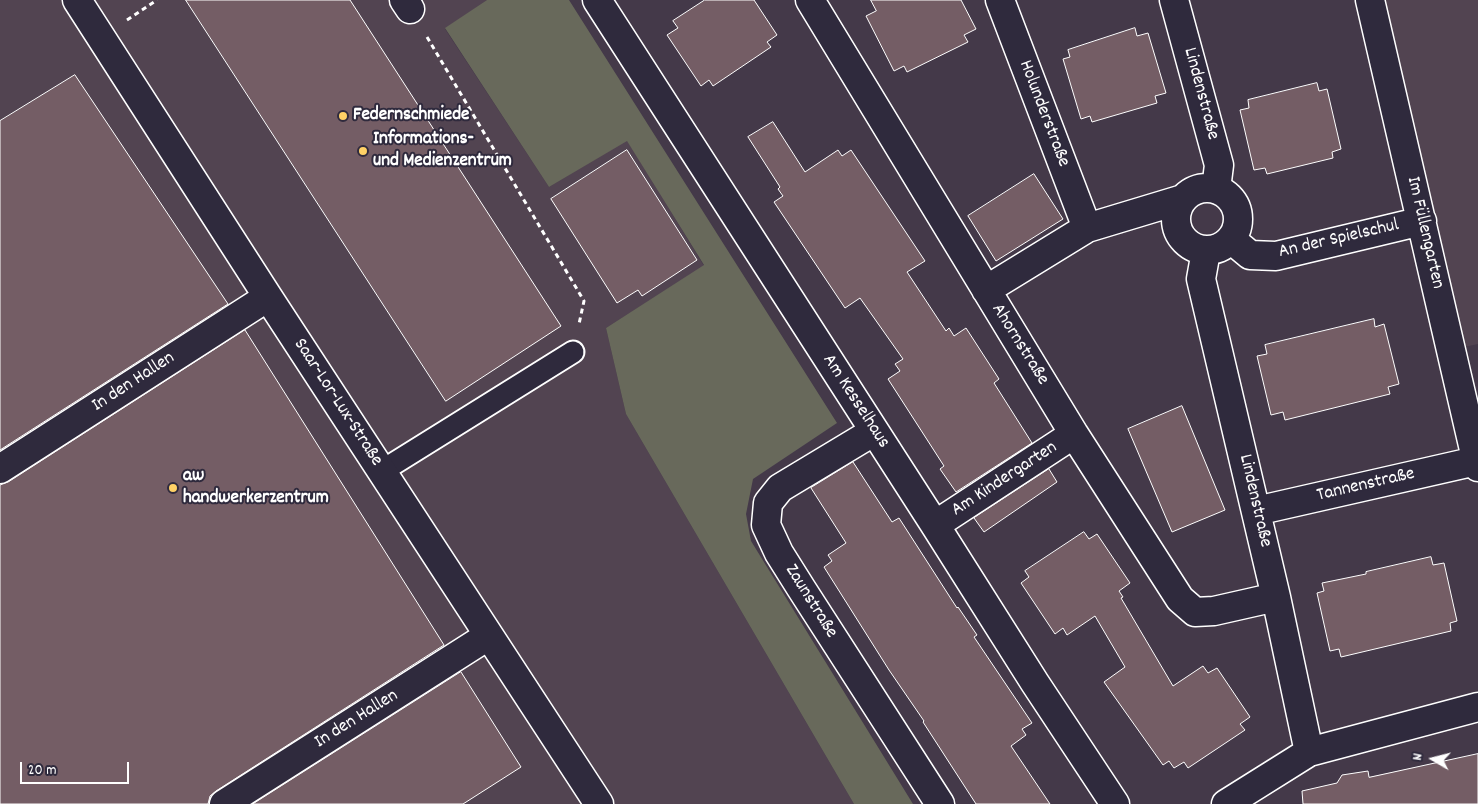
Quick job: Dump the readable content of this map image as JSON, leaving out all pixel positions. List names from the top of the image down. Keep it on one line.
{"streets":{"street":["Lindenstraße","Holunderstraße","Im Füllengarten","An der Spielschul","Ahornstraße","In den Hallen","Am Kesselhaus","Saar-Lor-Lux-Straße","Am Kindergarten","Tannenstraße","Zaunstraße"]},"crossings":[["Lindenstraße","An der Spielschul"],["Lindenstraße","Ahornstraße"],["Lindenstraße","Tannenstraße"],["Im Füllengarten","An der Spielschul"],["Im Füllengarten","Tannenstraße"],["Ahornstraße","Am Kindergarten"],["In den Hallen","Saar-Lor-Lux-Straße"],["Am Kesselhaus","Am Kindergarten"],["Am Kesselhaus","Zaunstraße"]],"places":["Federnschmiede","Informations- und Medienzentrum","aw handwerkerzentrum"],"scale_bar":"20 m","north":"left"}
